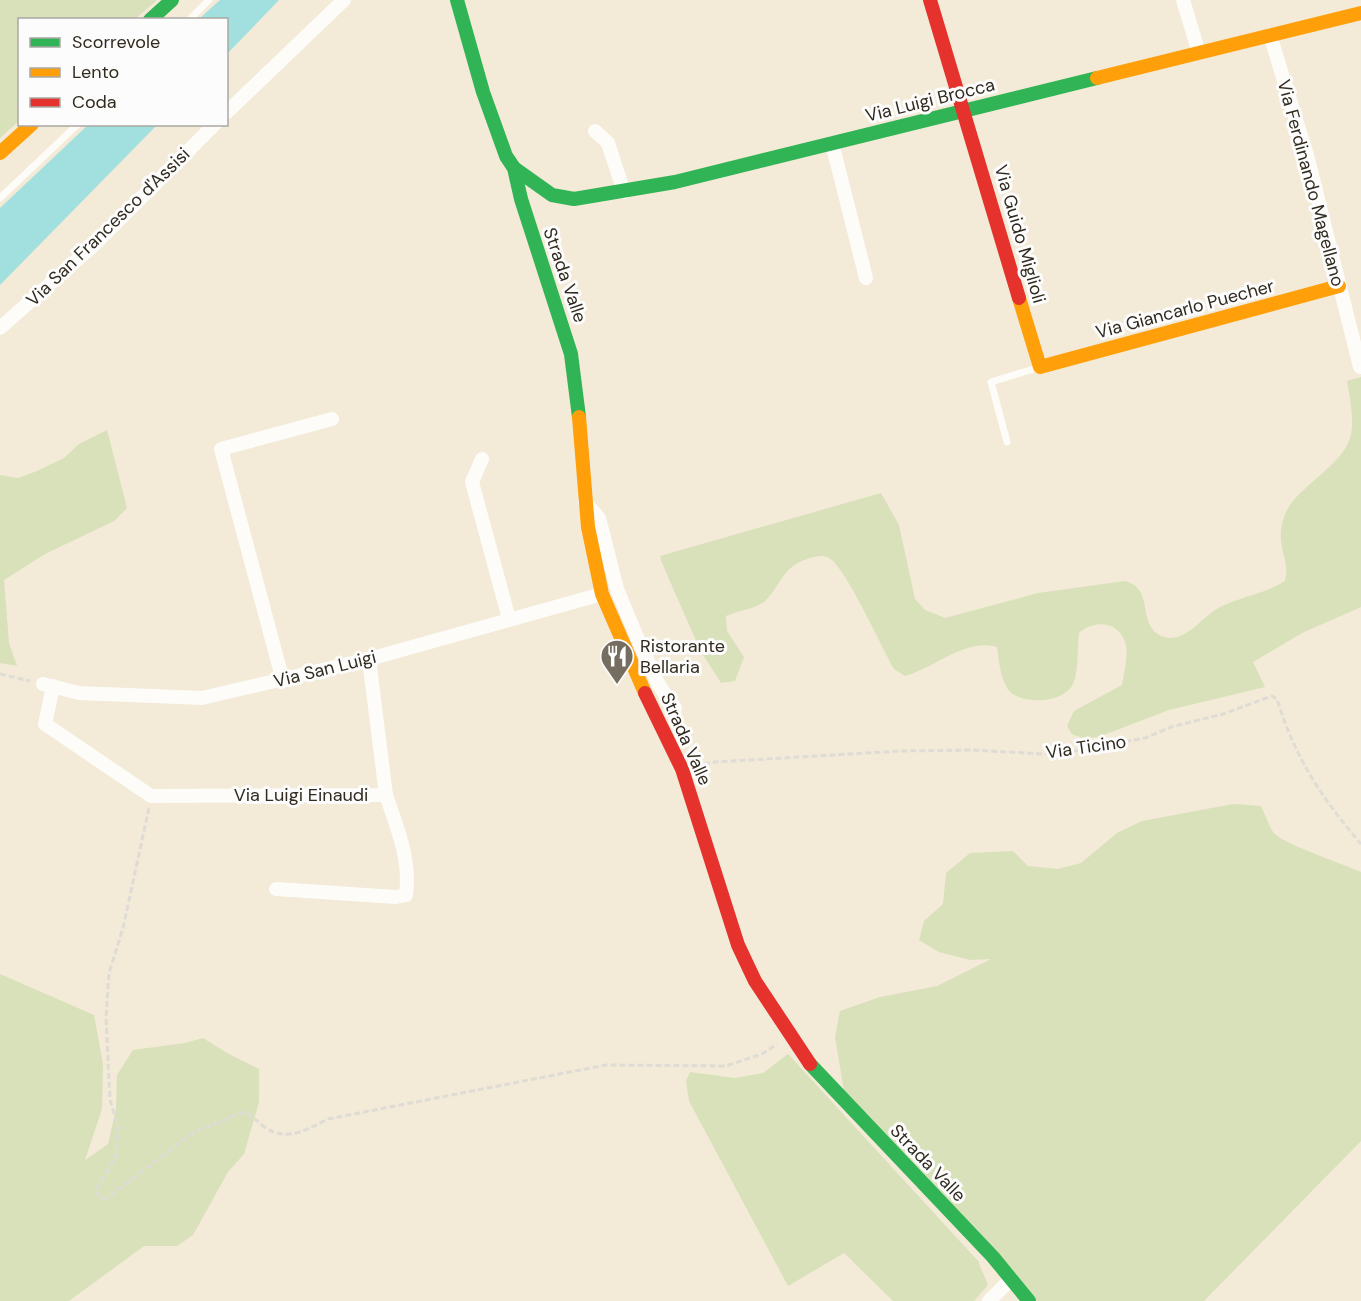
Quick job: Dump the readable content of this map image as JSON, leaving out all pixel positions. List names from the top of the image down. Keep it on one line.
{"streets":{"street":["Via Luigi Brocca","Via Ferdinando Magellano","Via San Francesco d'Assisi","Via Guido Miglioli","Strada Valle","Via Giancarlo Puecher","Via San Luigi","Via Luigi Einaudi"],"path":["Via Ticino"]},"crossings":[["Via Luigi Brocca","Via Ferdinando Magellano"],["Via Luigi Brocca","Via Guido Miglioli"],["Via Luigi Brocca","Strada Valle"],["Via Ferdinando Magellano","Via Giancarlo Puecher"],["Via Guido Miglioli","Via Giancarlo Puecher"],["Strada Valle","Via San Luigi"],["Strada Valle","Via Ticino"],["Via San Luigi","Via Luigi Einaudi"]],"places":{"restaurant":["Ristorante Bellaria"]},"legend":["Scorrevole","Lento","Coda"]}
